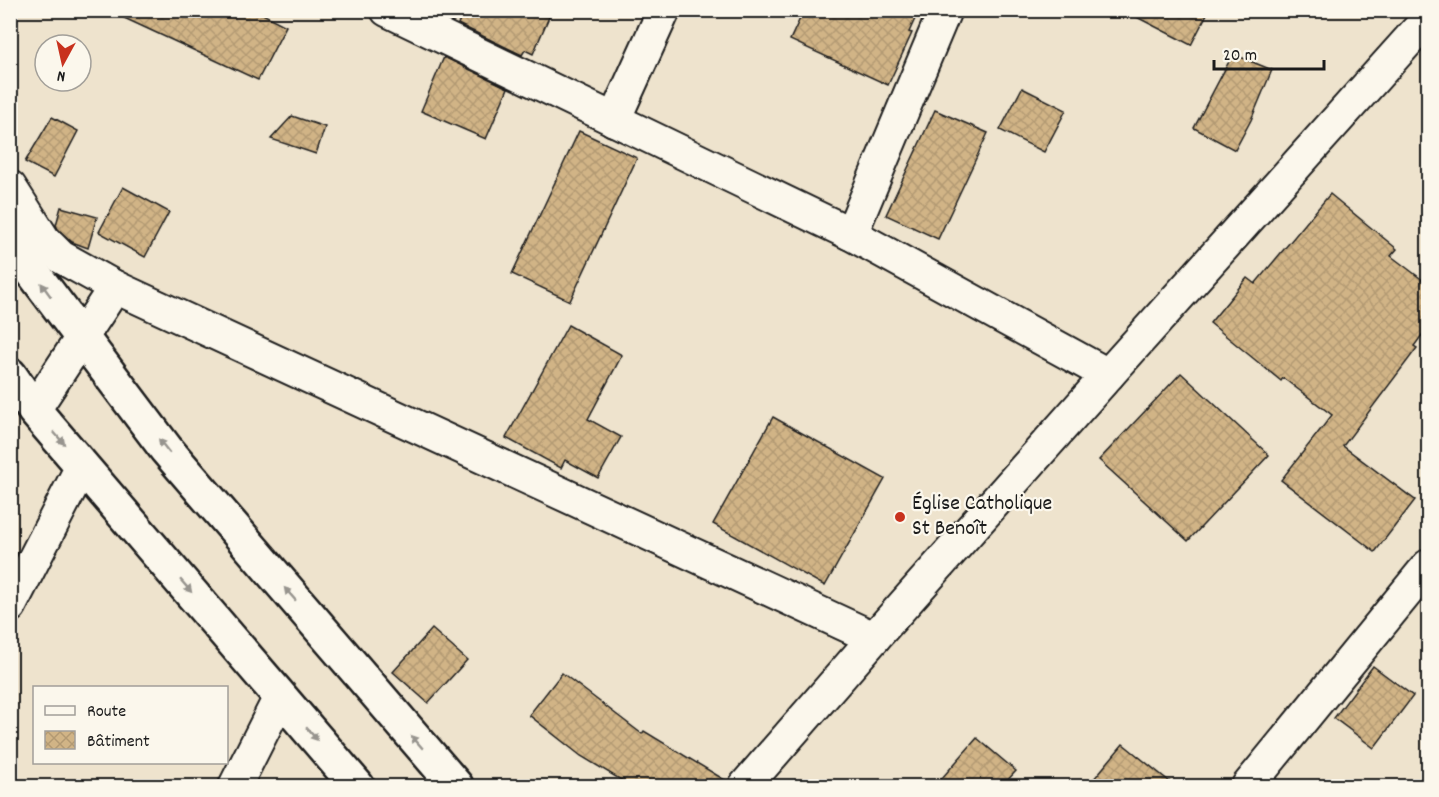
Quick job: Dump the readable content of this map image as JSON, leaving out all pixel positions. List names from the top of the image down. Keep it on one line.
{"places":["Église Catholique St Benoît"],"legend":["Route","Bâtiment"],"scale_bar":"20 m","north":"bottom"}
